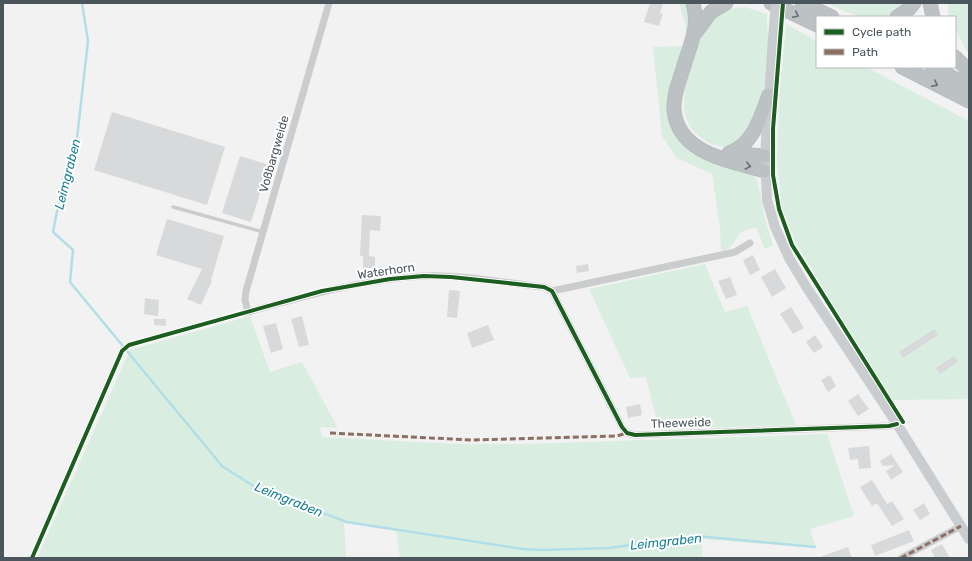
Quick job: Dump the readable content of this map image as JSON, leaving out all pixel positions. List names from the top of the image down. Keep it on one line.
{"streets":{"street":["Voßbargweide","Waterhorn","Theeweide"]},"crossings":[["Voßbargweide","Waterhorn"],["Waterhorn","Theeweide"]],"water":["Leimgraben"],"legend":["Cycle path","Path"]}
